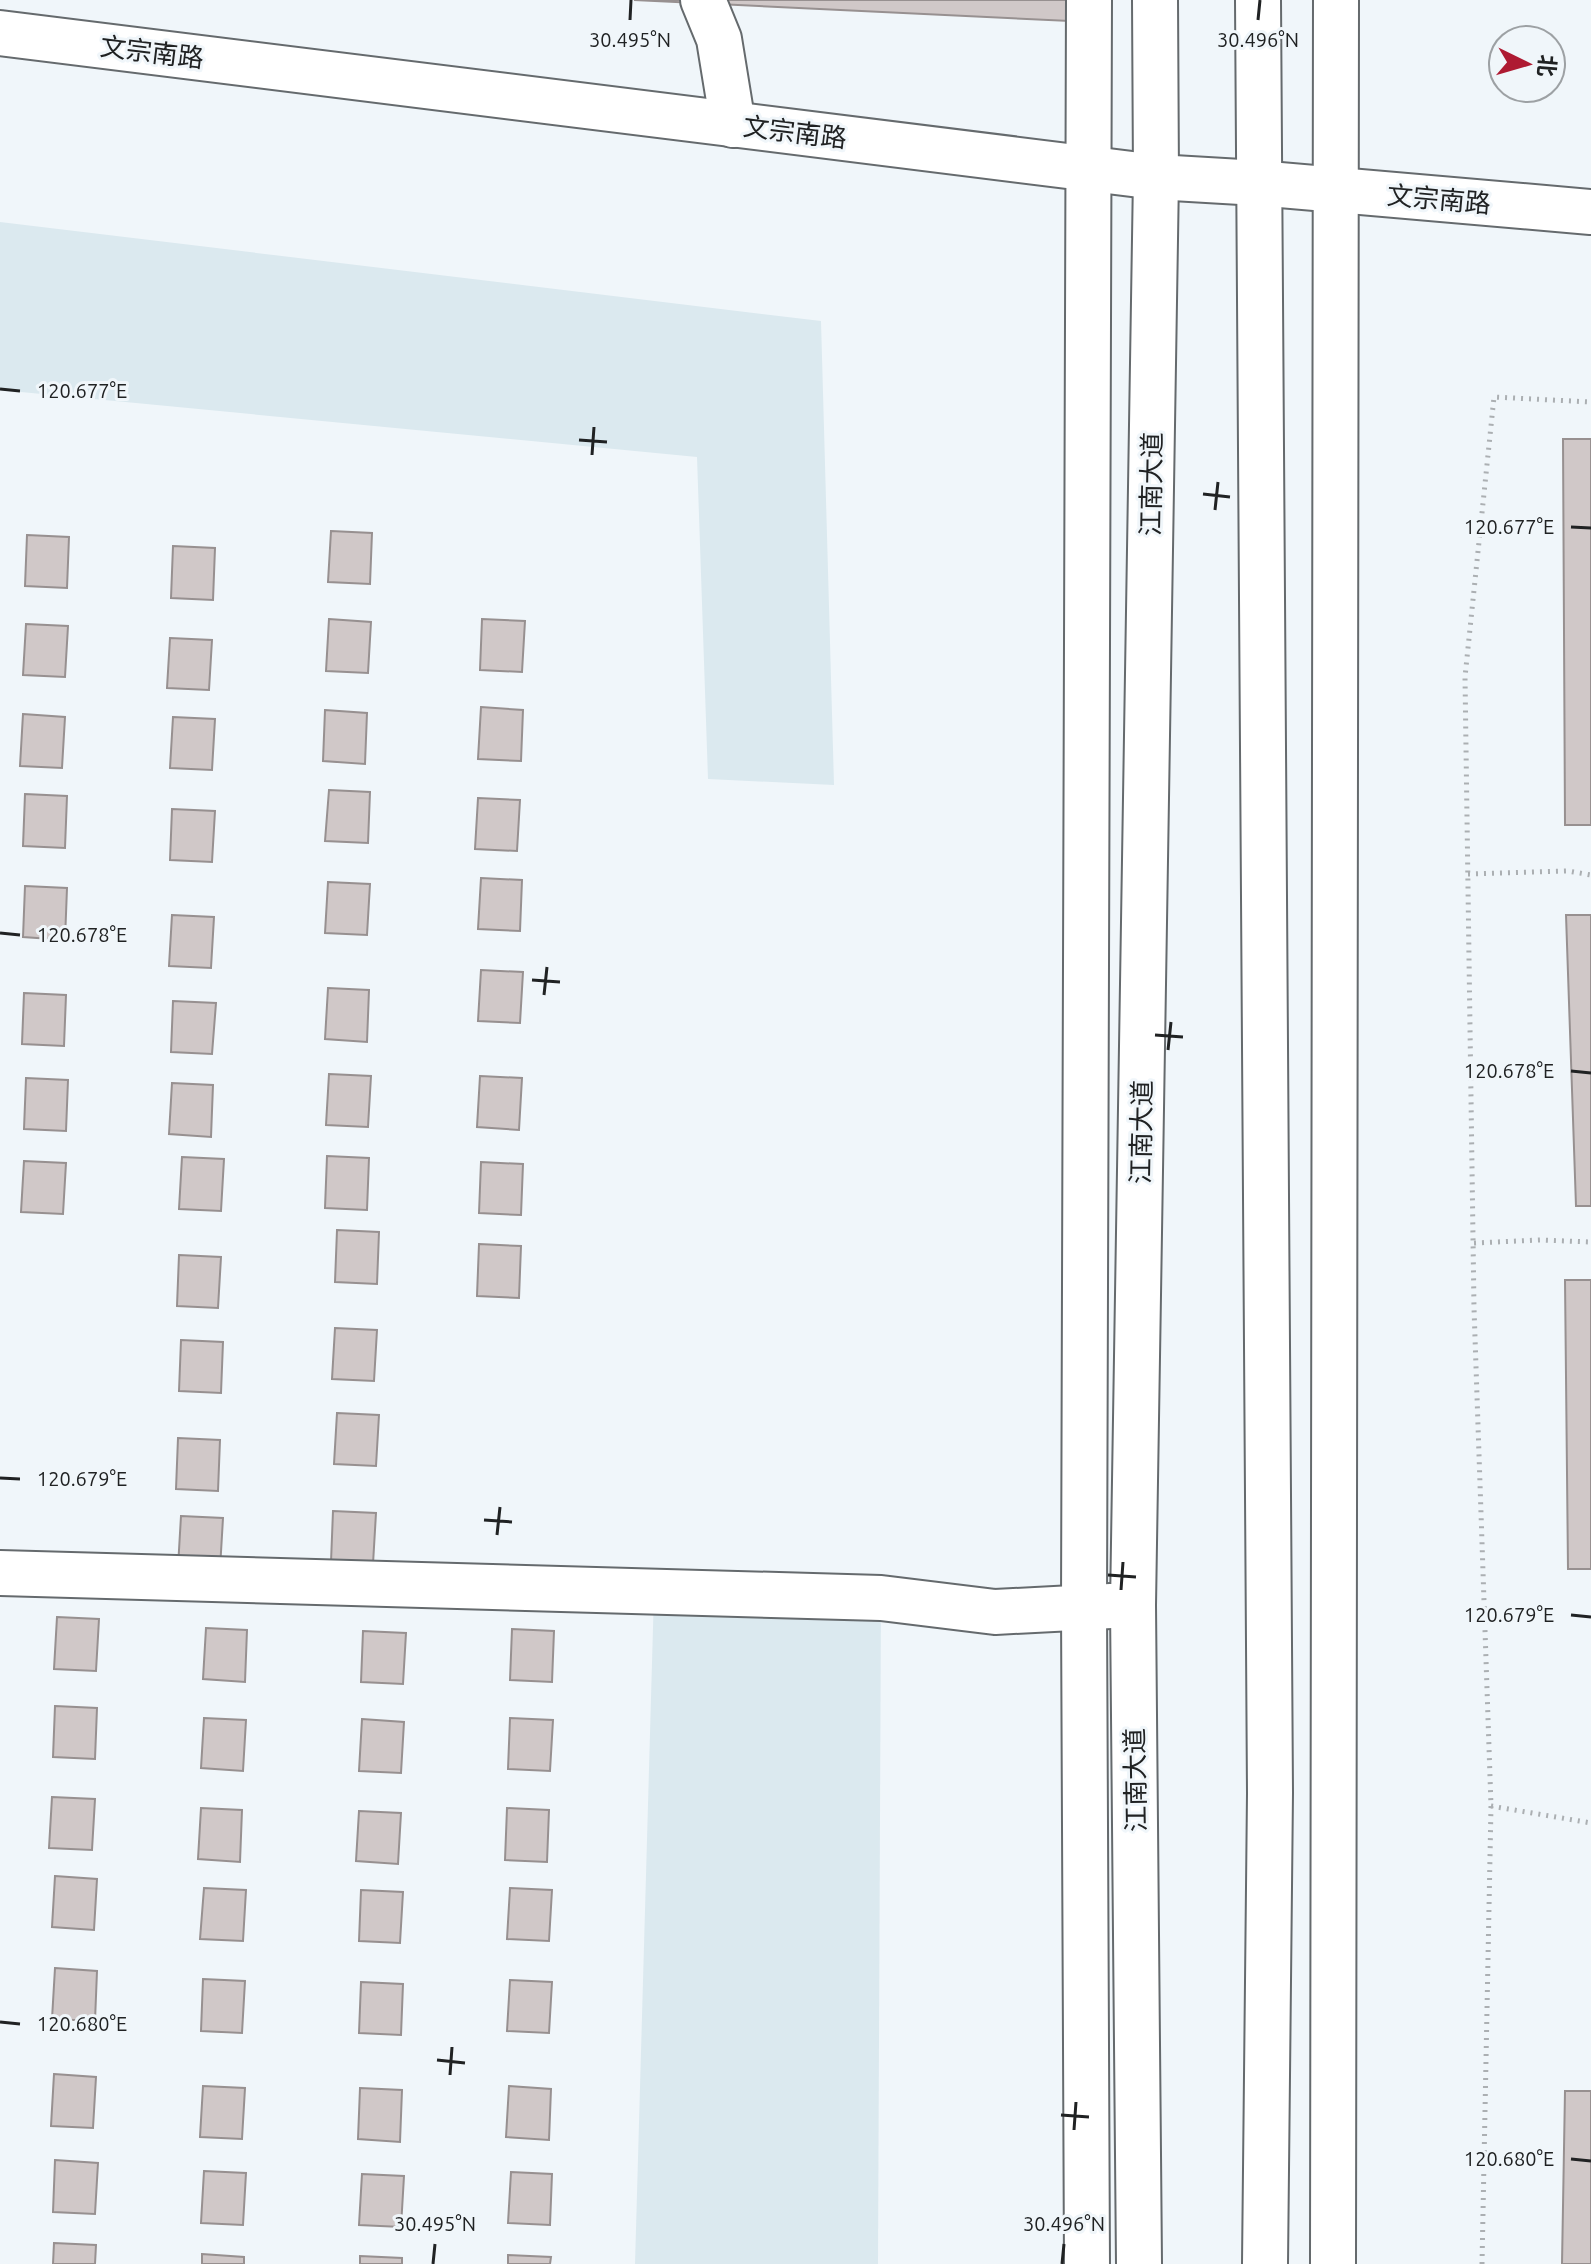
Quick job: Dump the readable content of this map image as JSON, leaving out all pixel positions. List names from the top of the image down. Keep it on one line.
{"streets":{"main road":["文宗南路","江南大道"]},"crossings":[["文宗南路","江南大道"]],"north":"right","coordinates":["30.495°N","30.496°N","120.677°E","120.678°E","120.679°E","120.680°E"]}
